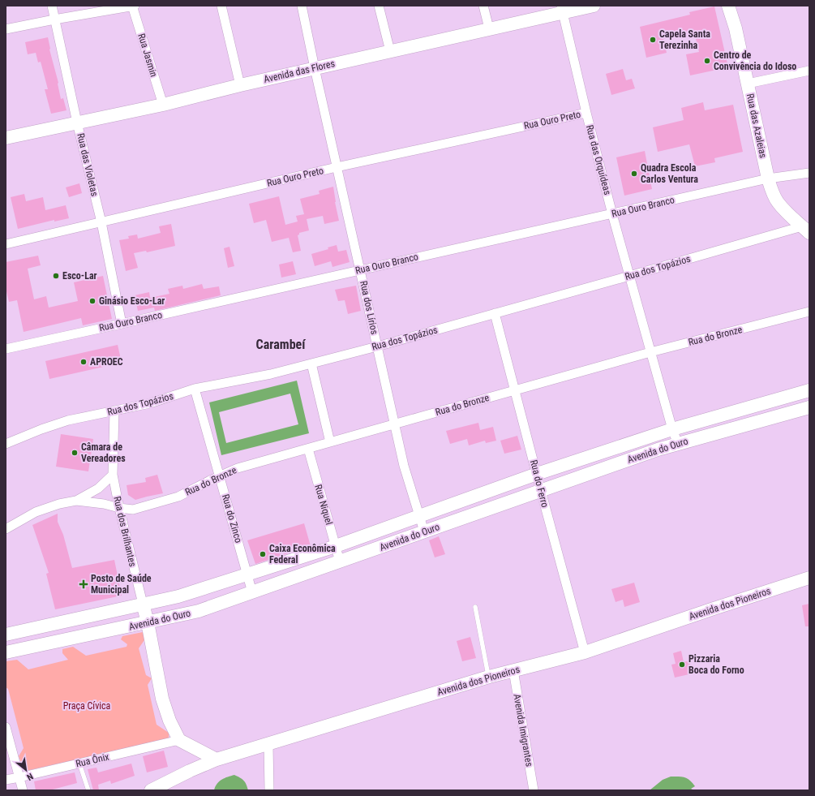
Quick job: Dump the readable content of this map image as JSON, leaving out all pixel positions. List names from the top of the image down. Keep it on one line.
{"streets":{"street":["Rua Jasmin","Avenida das Flores","Rua Ouro Preto","Rua das Azaleias","Rua das Orquídeas","Rua das Violetas","Rua Ouro Branco","Rua dos Topázios","Rua dos Lírios","Rua do Bronze","Avenida do Ouro","Rua do Ferro","Rua Niquel","Rua do Zinco","Rua dos Brilhantes","Avenida dos Pioneiros","Avenida Imigrantes","Rua Ônix"]},"crossings":[["Rua Jasmin","Avenida das Flores"],["Avenida das Flores","Rua das Orquídeas"],["Avenida das Flores","Rua das Violetas"],["Avenida das Flores","Rua dos Lírios"],["Rua Ouro Preto","Rua das Orquídeas"],["Rua Ouro Preto","Rua das Violetas"],["Rua Ouro Preto","Rua dos Lírios"],["Rua das Azaleias","Rua Ouro Branco"],["Rua das Azaleias","Rua dos Topázios"],["Rua das Orquídeas","Rua Ouro Branco"],["Rua das Orquídeas","Rua dos Topázios"],["Rua das Orquídeas","Rua do Bronze"],["Rua das Orquídeas","Avenida do Ouro"],["Rua das Violetas","Rua Ouro Branco"],["Rua Ouro Branco","Rua dos Lírios"],["Rua dos Topázios","Rua dos Lírios"],["Rua dos Topázios","Rua do Ferro"],["Rua dos Topázios","Rua do Zinco"],["Rua dos Topázios","Rua dos Brilhantes"],["Rua dos Lírios","Rua do Bronze"],["Rua dos Lírios","Avenida do Ouro"],["Rua do Bronze","Rua do Ferro"],["Rua do Bronze","Rua Niquel"],["Rua do Bronze","Rua do Zinco"],["Rua do Bronze","Rua dos Brilhantes"],["Avenida do Ouro","Rua do Ferro"],["Avenida do Ouro","Rua Niquel"],["Avenida do Ouro","Rua do Zinco"],["Avenida do Ouro","Rua dos Brilhantes"],["Rua do Ferro","Avenida dos Pioneiros"],["Rua dos Brilhantes","Rua Ônix"],["Avenida dos Pioneiros","Avenida Imigrantes"]],"districts":["Carambeí"],"parks":["Praça Cívica"],"places":{"other":["Capela Santa Terezinha","Centro de Convivência do Idoso","Quadra Escola Carlos Ventura","Esco-Lar","Ginásio Esco-Lar","APROEC","Câmara de Vereadores","Caixa Econômica Federal","Pizzaria Boca do Forno"],"health":["Posto de Saúde Municipal"]},"north":"bottom right"}
